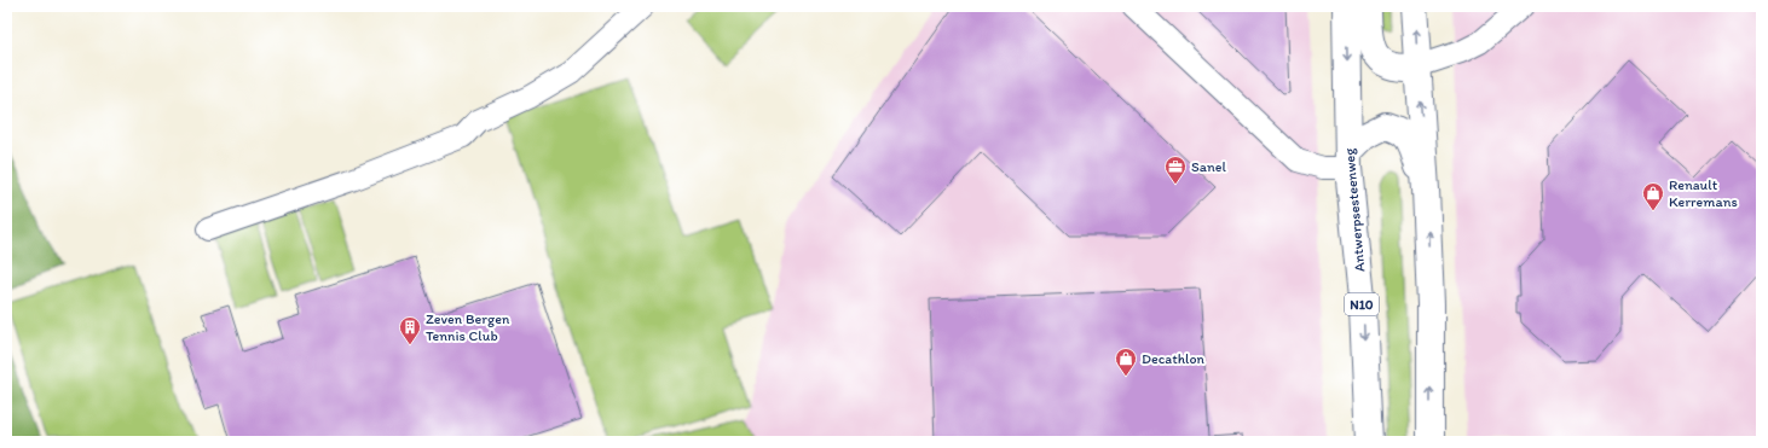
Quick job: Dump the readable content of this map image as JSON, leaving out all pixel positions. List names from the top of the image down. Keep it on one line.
{"streets":{"main road":["Antwerpsesteenweg","N10"]},"places":{"office":["Sanel"],"shop":["Renault Kerremans","Decathlon"],"building":["Zeven Bergen Tennis Club"]}}
